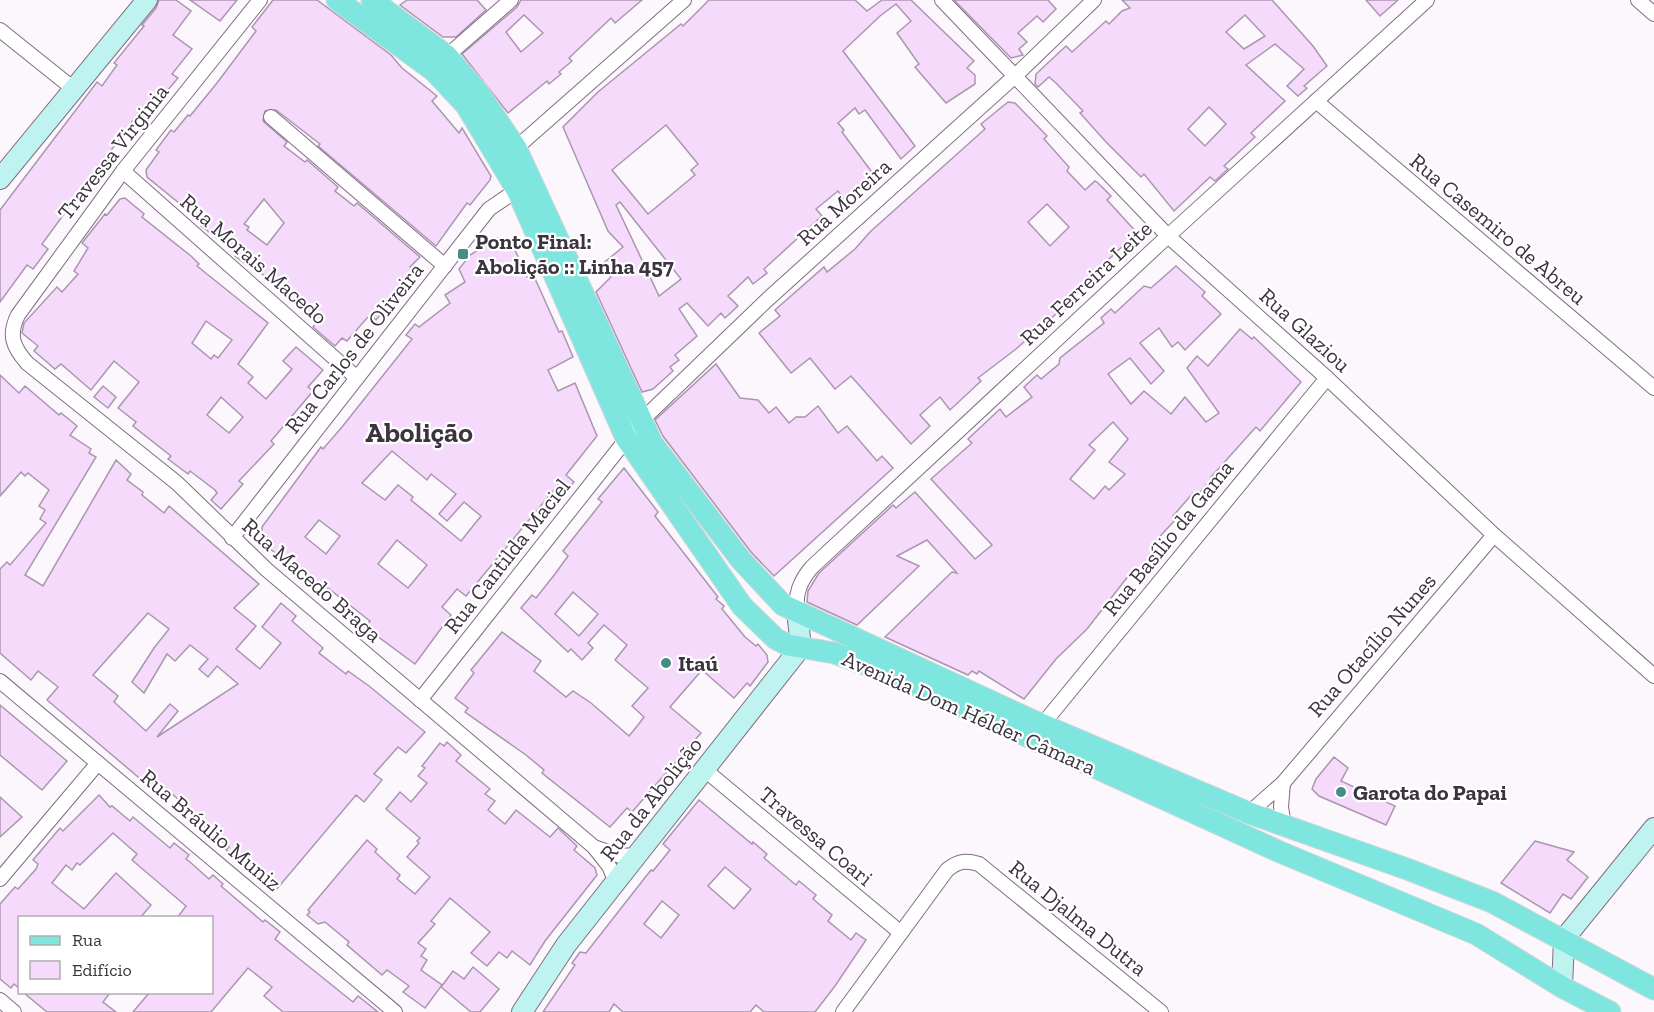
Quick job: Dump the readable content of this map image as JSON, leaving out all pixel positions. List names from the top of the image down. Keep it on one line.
{"streets":{"main road":["Avenida Dom Hélder Câmara"],"street":["Travessa Virginia","Rua Moreira","Rua Casemiro de Abreu","Rua Morais Macedo","Rua Ferreira Leite","Rua Glaziou","Rua Carlos de Oliveira","Rua Basílio da Gama","Rua Cantilda Maciel","Rua Macedo Braga","Rua Otacílio Nunes","Rua da Abolição","Rua Bráulio Muniz","Travessa Coari","Rua Djalma Dutra"]},"crossings":[["Travessa Virginia","Rua Morais Macedo"],["Travessa Virginia","Rua Macedo Braga"],["Rua Moreira","Rua Glaziou"],["Rua Moreira","Rua Cantilda Maciel"],["Rua Moreira","Avenida Dom Hélder Câmara"],["Rua Casemiro de Abreu","Rua Ferreira Leite"],["Rua Morais Macedo","Rua Carlos de Oliveira"],["Rua Ferreira Leite","Rua Glaziou"],["Rua Ferreira Leite","Avenida Dom Hélder Câmara"],["Rua Glaziou","Rua Basílio da Gama"],["Rua Glaziou","Rua Otacílio Nunes"],["Rua Carlos de Oliveira","Rua Macedo Braga"],["Rua Carlos de Oliveira","Avenida Dom Hélder Câmara"],["Rua Basílio da Gama","Avenida Dom Hélder Câmara"],["Rua Cantilda Maciel","Rua Macedo Braga"],["Rua Cantilda Maciel","Avenida Dom Hélder Câmara"],["Rua Macedo Braga","Rua da Abolição"],["Rua Otacílio Nunes","Avenida Dom Hélder Câmara"],["Avenida Dom Hélder Câmara","Rua da Abolição"],["Rua da Abolição","Travessa Coari"],["Travessa Coari","Rua Djalma Dutra"]],"districts":["Abolição"],"places":{"transit":["Ponto Final: Abolição :: Linha 457"],"other":["Itaú","Garota do Papai"]},"legend":["Rua","Edifício"]}
